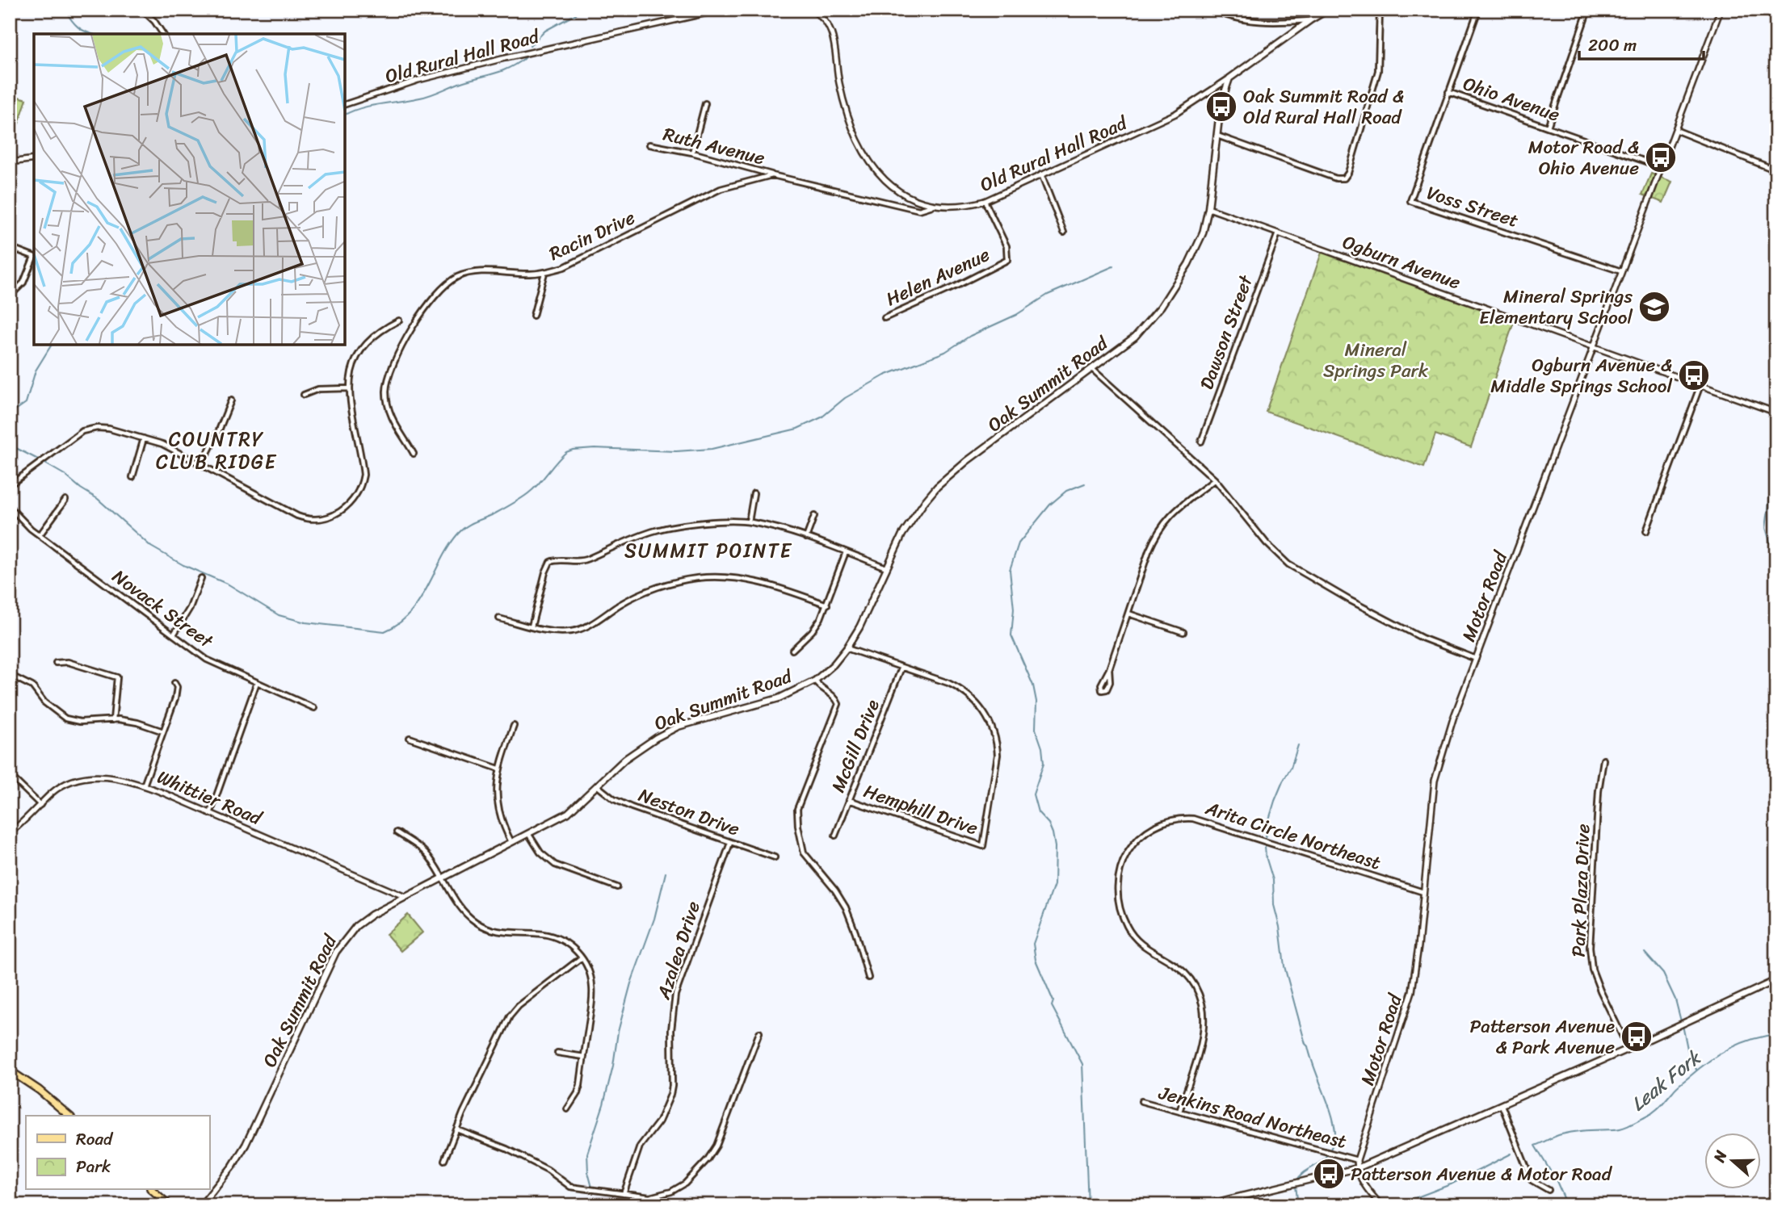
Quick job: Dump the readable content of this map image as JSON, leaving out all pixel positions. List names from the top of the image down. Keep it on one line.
{"streets":{"main road":["Old Rural Hall Road","Oak Summit Road"],"street":["Ohio Avenue","Ruth Avenue","Voss Street","Racin Drive","Ogburn Avenue","Helen Avenue","Dawson Street","Motor Road","Novack Street","McGill Drive","Whittier Road","Hemphill Drive","Neston Drive","Arita Circle Northeast","Park Plaza Drive","Azalea Drive","Jenkins Road Northeast"]},"crossings":[["Old Rural Hall Road","Racin Drive"],["Old Rural Hall Road","Helen Avenue"],["Old Rural Hall Road","Oak Summit Road"],["Ohio Avenue","Voss Street"],["Ohio Avenue","Motor Road"],["Ruth Avenue","Racin Drive"],["Voss Street","Motor Road"],["Ogburn Avenue","Dawson Street"],["Ogburn Avenue","Oak Summit Road"],["Ogburn Avenue","Motor Road"],["Oak Summit Road","Whittier Road"],["Oak Summit Road","Neston Drive"],["Motor Road","Arita Circle Northeast"],["Motor Road","Jenkins Road Northeast"],["McGill Drive","Hemphill Drive"],["Neston Drive","Azalea Drive"],["Arita Circle Northeast","Jenkins Road Northeast"]],"districts":["COUNTRY CLUB RIDGE","SUMMIT POINTE"],"water":["Leak Fork"],"parks":["Mineral Springs Park"],"places":{"bus stop":["Oak Summit Road & Old Rural Hall Road","Motor Road & Ohio Avenue","Ogburn Avenue & Middle Springs School","Patterson Avenue & Park Avenue","Patterson Avenue & Motor Road"],"school or university":["Mineral Springs Elementary School"]},"legend":["Road","Park"],"scale_bar":"200 m","north":"left"}
